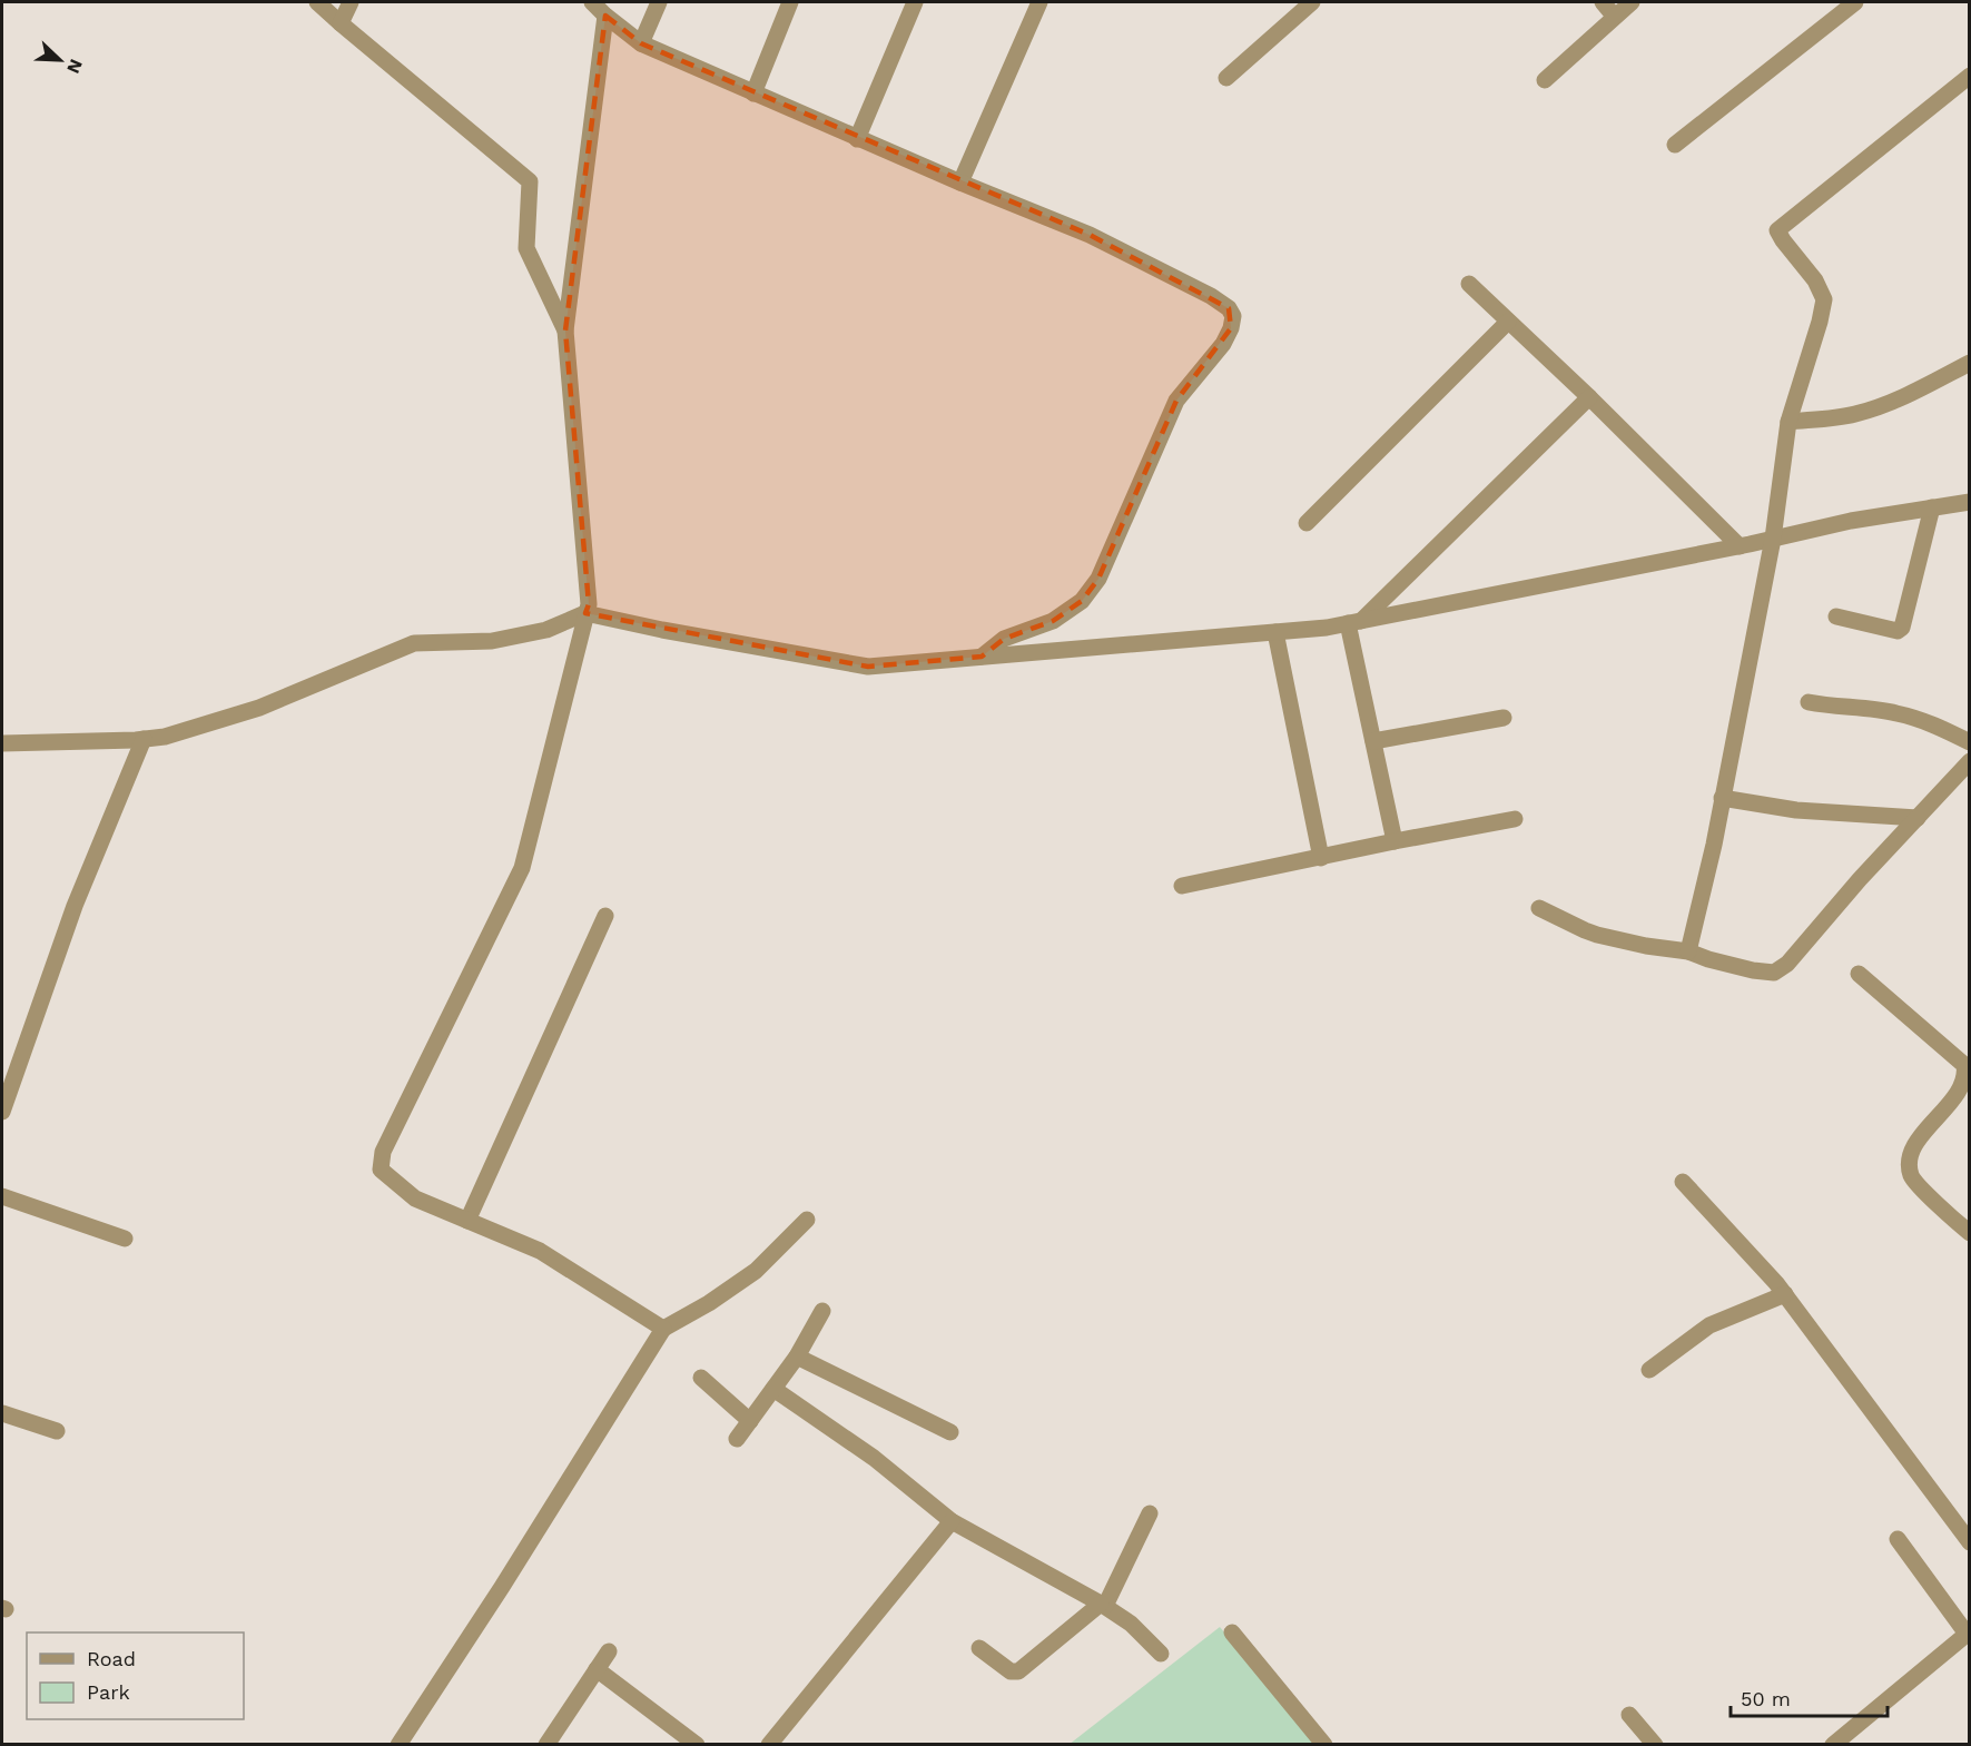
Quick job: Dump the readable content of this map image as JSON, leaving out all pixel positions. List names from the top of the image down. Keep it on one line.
{"legend":["Road","Park"],"scale_bar":"50 m","north":"bottom right"}
